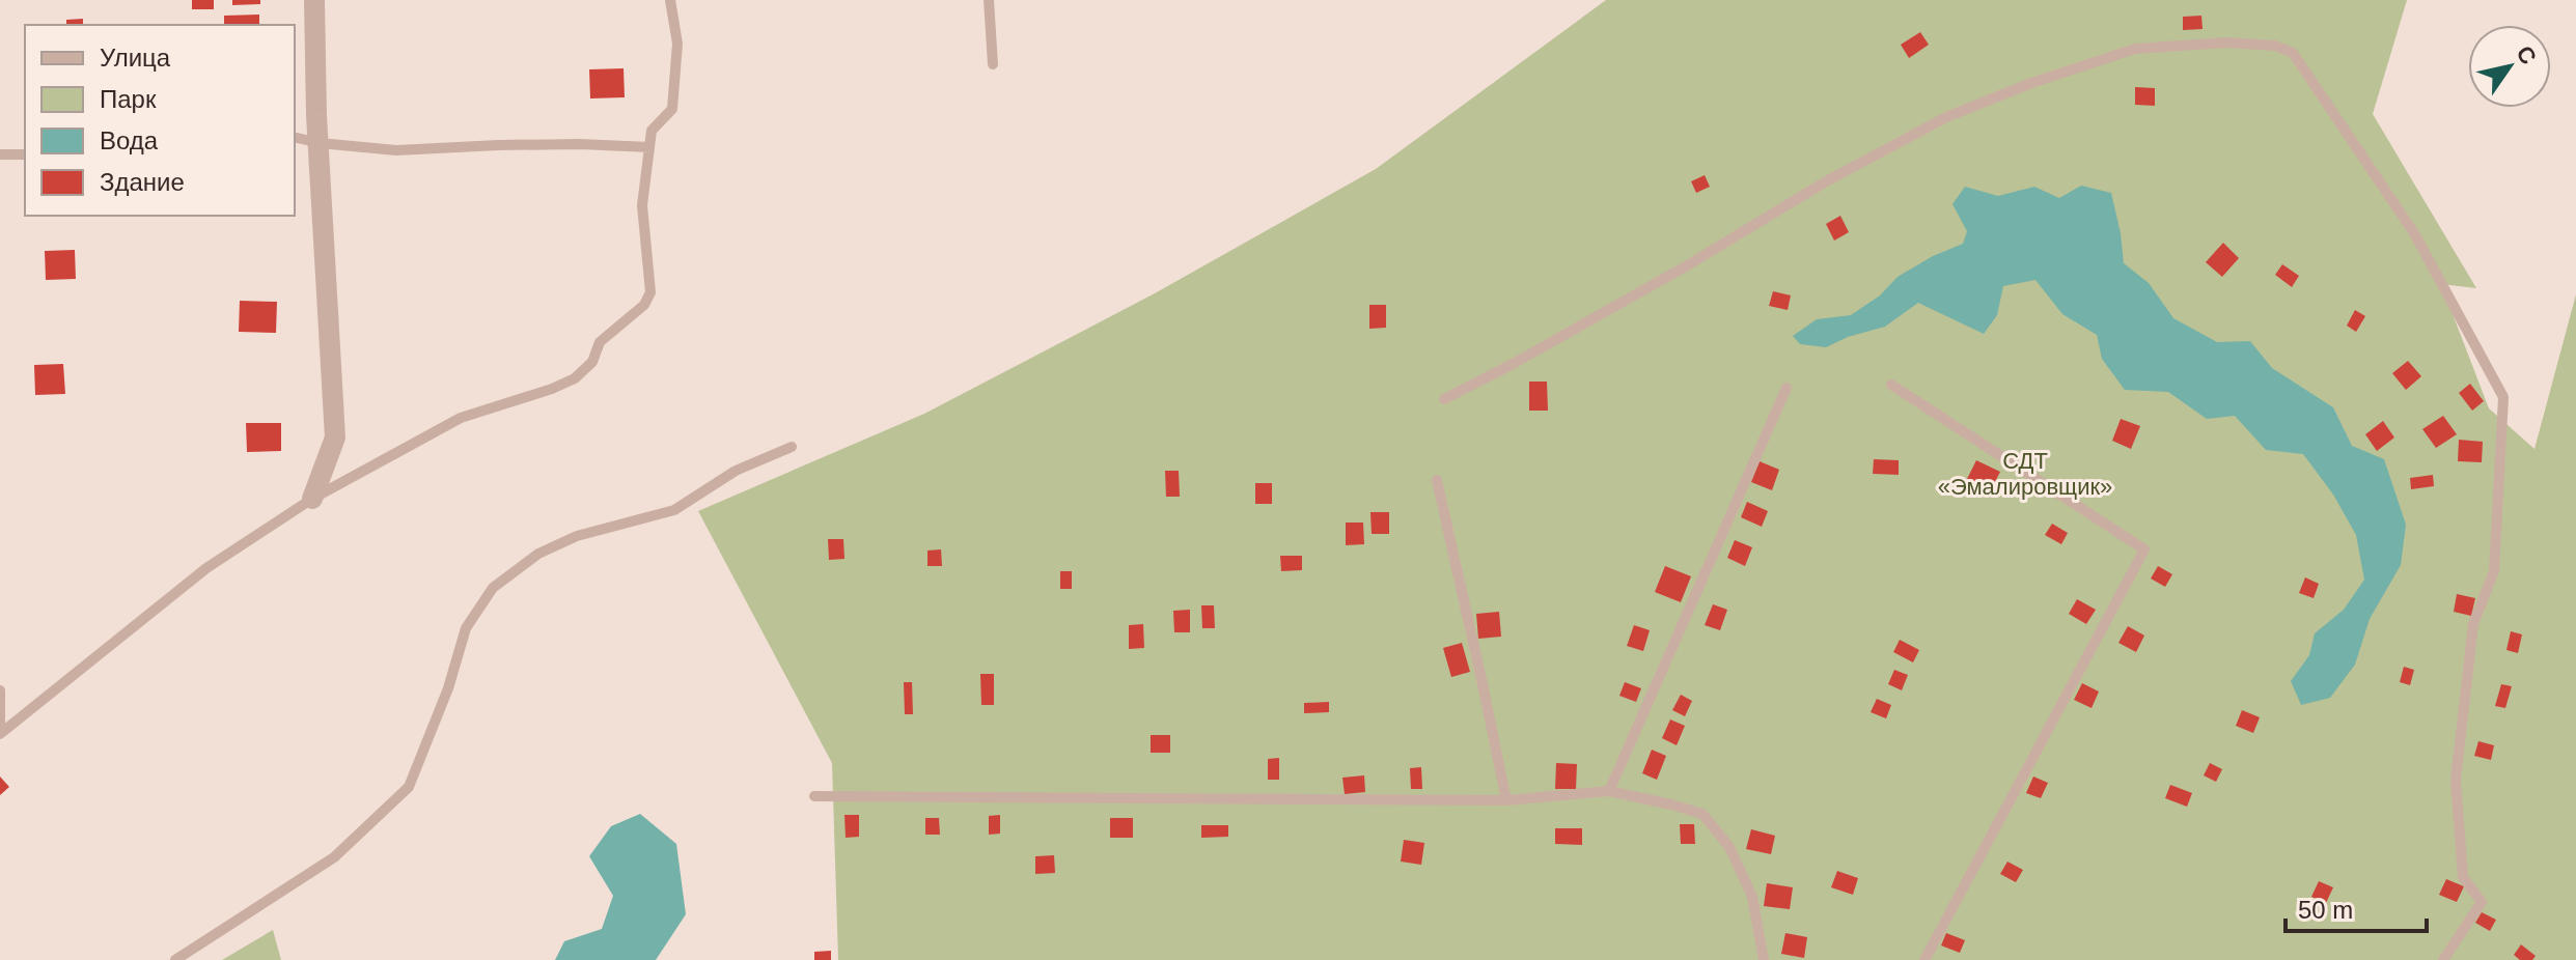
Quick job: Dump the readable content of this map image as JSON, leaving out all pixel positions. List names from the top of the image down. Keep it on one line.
{"parks":["СДТ «Эмалировщик»"],"legend":["Улица","Парк","Вода","Здание"],"scale_bar":"50 m","north":"top right"}
